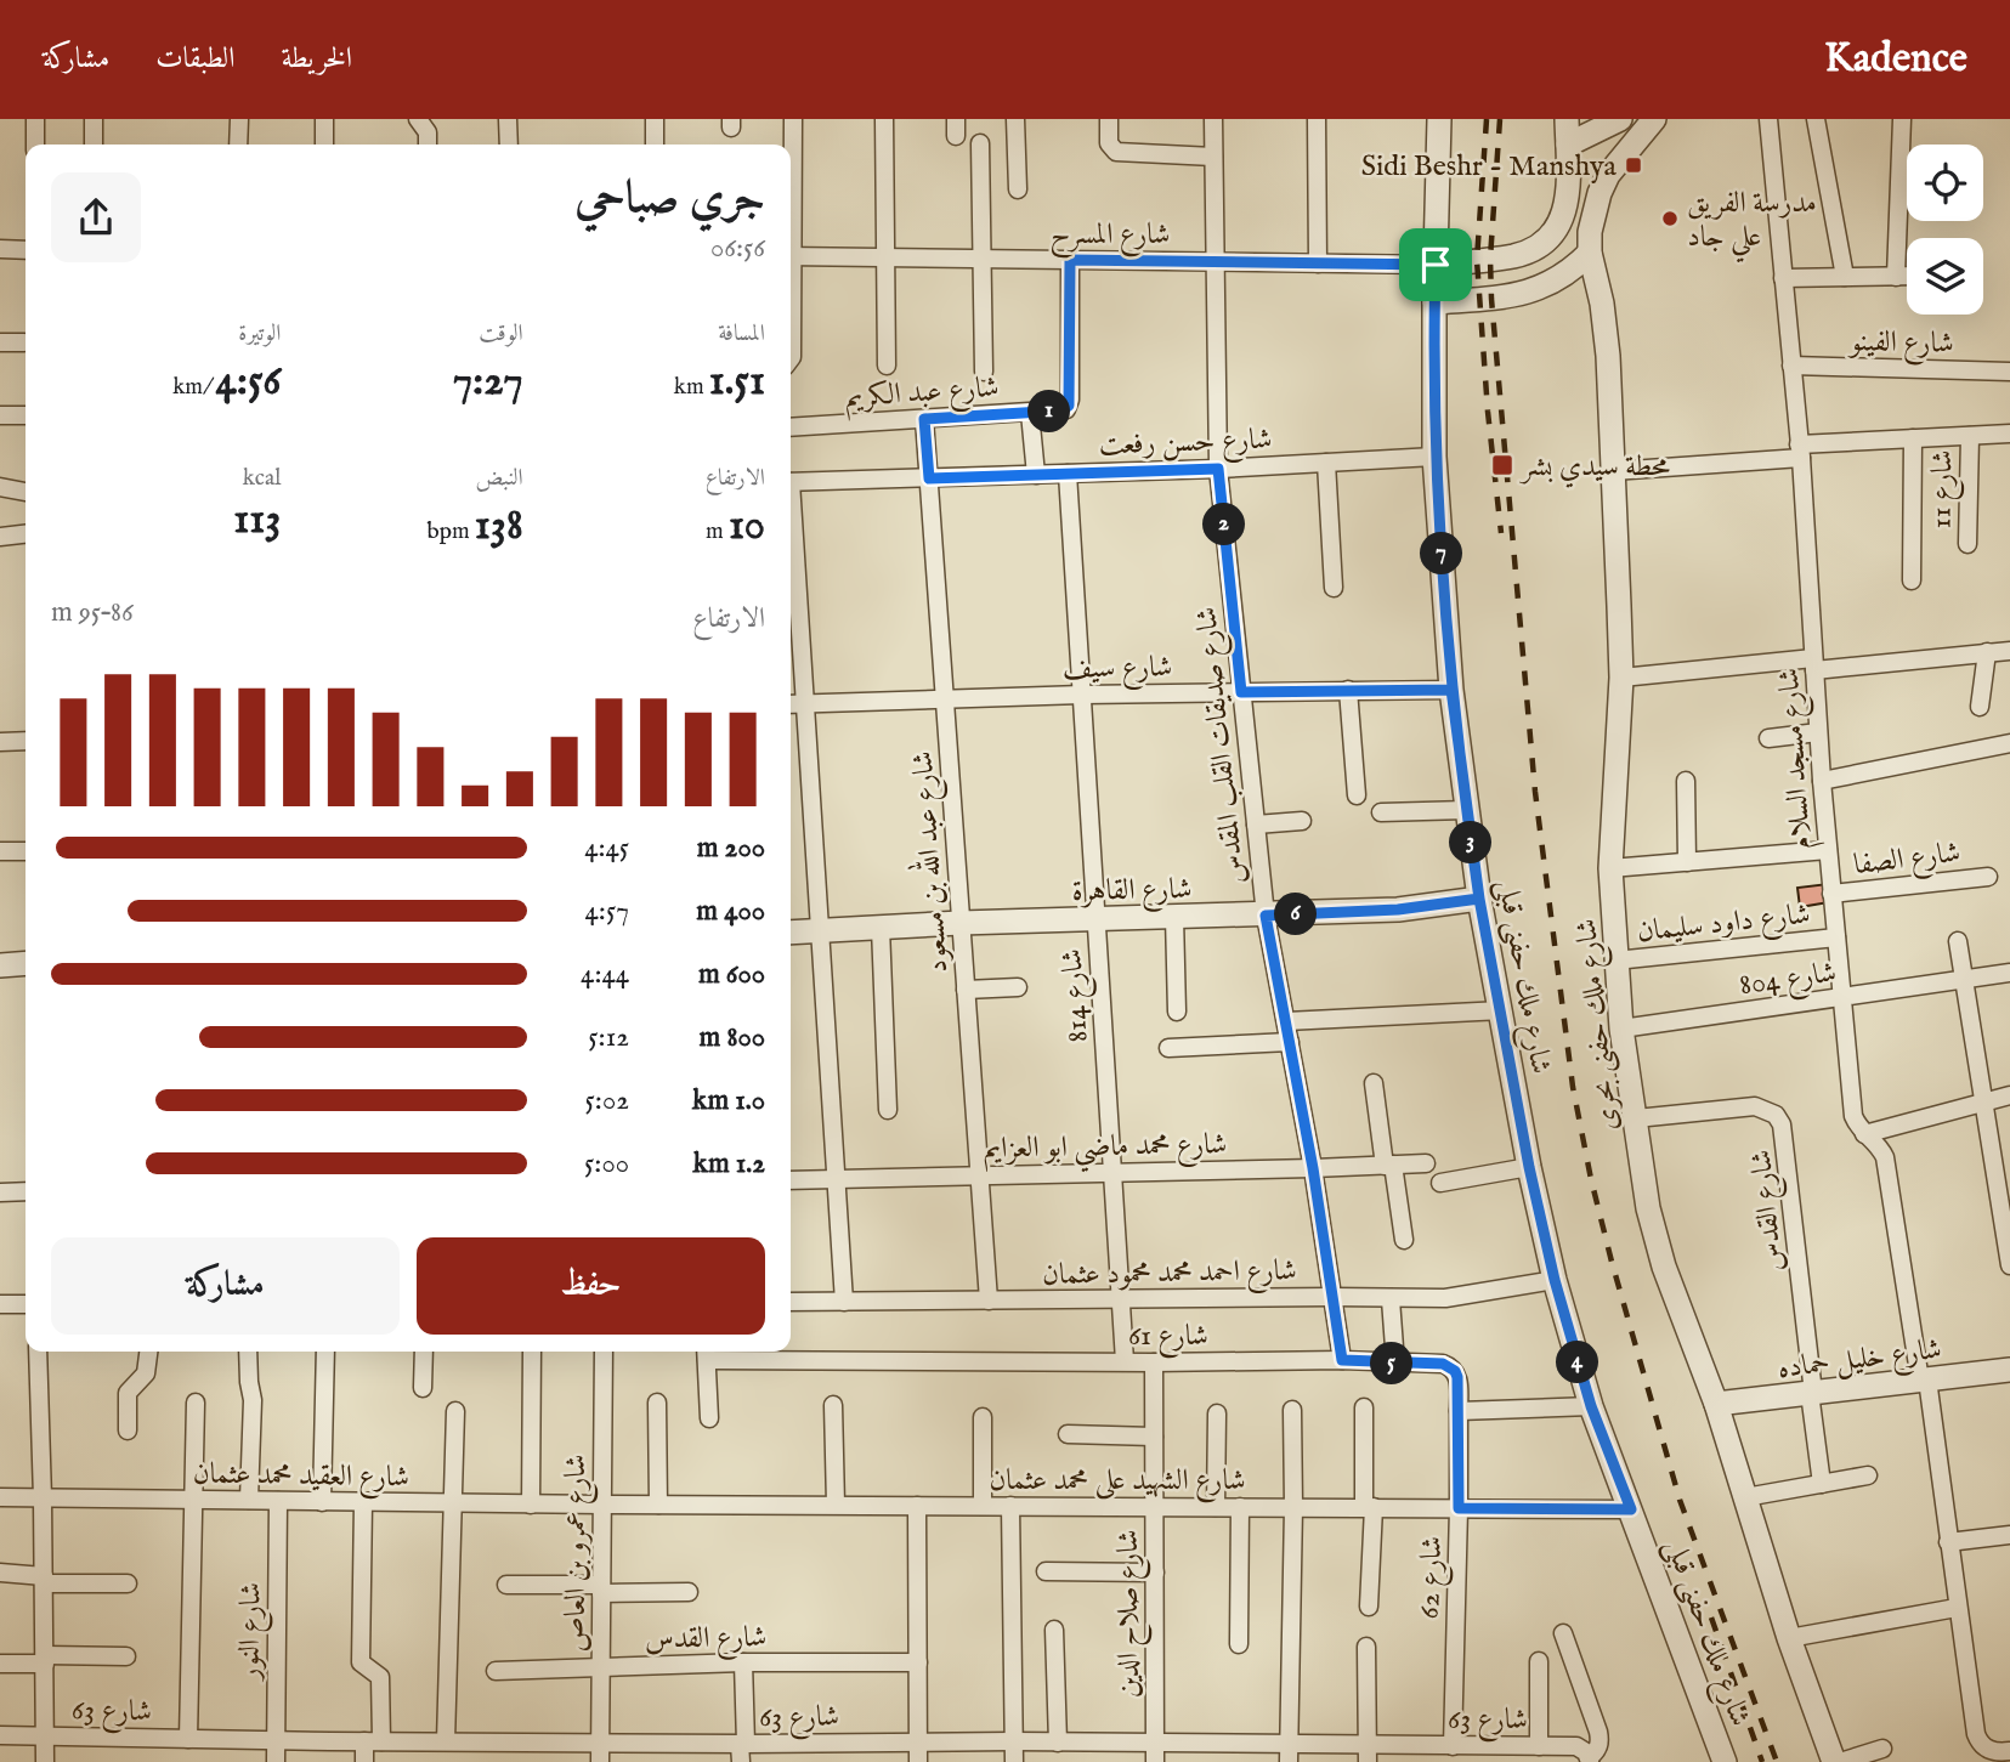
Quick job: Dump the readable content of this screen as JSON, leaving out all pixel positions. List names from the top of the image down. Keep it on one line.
{"streets":{"street":["شارع المسرح","شارع الفينو","شارع عبد الكريم","شارع حسن رفعت","شارع 11","شارع سيف","شارع صديقات القلب المقدس","شارع مسجد السلام","شارع الصفا","شارع عبد الله بن مسعود","شارع القاهرة","شارع داود سليمان","شارع ملك حفنى قبلى","شارع 804","شارع 814","شارع ملك حفنى بحرى","شارع محمد ماضي ابو العزايم","شارع القدس","شارع احمد محمد محمود عثمان","شارع 61","شارع خليل حماده","شارع العقيد محمد عثمان","شارع الشهيد على محمد عثمان","شارع عمرو بن العاص","شارع 62","شارع صلاح الدين","شارع النور","شارع 63"]},"crossings":[["شارع المسرح","شارع عبد الكريم"],["شارع المسرح","شارع صديقات القلب المقدس"],["شارع المسرح","شارع ملك حفنى قبلى"],["شارع الفينو","شارع مسجد السلام"],["شارع عبد الكريم","شارع عبد الله بن مسعود"],["شارع حسن رفعت","شارع صديقات القلب المقدس"],["شارع حسن رفعت","شارع عبد الله بن مسعود"],["شارع حسن رفعت","شارع ملك حفنى قبلى"],["شارع حسن رفعت","شارع 814"],["شارع سيف","شارع صديقات القلب المقدس"],["شارع سيف","شارع عبد الله بن مسعود"],["شارع سيف","شارع ملك حفنى قبلى"],["شارع سيف","شارع 814"],["شارع صديقات القلب المقدس","شارع القاهرة"],["شارع صديقات القلب المقدس","شارع محمد ماضي ابو العزايم"],["شارع صديقات القلب المقدس","شارع احمد محمد محمود عثمان"],["شارع صديقات القلب المقدس","شارع 61"],["شارع مسجد السلام","شارع الصفا"],["شارع مسجد السلام","شارع داود سليمان"],["شارع مسجد السلام","شارع 804"],["شارع مسجد السلام","شارع خليل حماده"],["شارع عبد الله بن مسعود","شارع القاهرة"],["شارع عبد الله بن مسعود","شارع محمد ماضي ابو العزايم"],["شارع عبد الله بن مسعود","شارع احمد محمد محمود عثمان"],["شارع القاهرة","شارع ملك حفنى قبلى"],["شارع القاهرة","شارع 814"],["شارع داود سليمان","شارع ملك حفنى بحرى"],["شارع ملك حفنى قبلى","شارع احمد محمد محمود عثمان"],["شارع ملك حفنى قبلى","شارع الشهيد على محمد عثمان"],["شارع 804","شارع ملك حفنى بحرى"],["شارع 814","شارع محمد ماضي ابو العزايم"],["شارع 814","شارع احمد محمد محمود عثمان"],["شارع 814","شارع 61"],["شارع ملك حفنى بحرى","شارع القدس"],["شارع ملك حفنى بحرى","شارع خليل حماده"],["شارع القدس","شارع خليل حماده"],["شارع القدس","شارع عمرو بن العاص"],["شارع 61","شارع 62"],["شارع 61","شارع صلاح الدين"],["شارع العقيد محمد عثمان","شارع الشهيد على محمد عثمان"],["شارع العقيد محمد عثمان","شارع عمرو بن العاص"],["شارع العقيد محمد عثمان","شارع النور"],["شارع الشهيد على محمد عثمان","شارع عمرو بن العاص"],["شارع الشهيد على محمد عثمان","شارع 62"],["شارع الشهيد على محمد عثمان","شارع صلاح الدين"],["شارع عمرو بن العاص","شارع 63"],["شارع 62","شارع 63"],["شارع صلاح الدين","شارع 63"],["شارع النور","شارع 63"]],"places":{"transit":["Sidi Beshr - Manshya","محطة سيدي بشر"],"other":["مدرسة الفريق علي جاد"]},"page":{"header":"Kadence","nav":["الخريطة","الطبقات","مشاركة"],"heading":["جري صباحي","06:56"],"stats":[["المسافة","1.51 km"],["الوقت","7:27"],["الوتيرة","4:56 /km"],["الارتفاع","10 m"],["النبض","138 bpm"],["kcal","113"]],"pins":["1","2","7","3","6","4","5"],"chart":["الارتفاع","86–95 m"],"list":[{"name":"200 m","note":"4:45"},{"name":"400 m","note":"4:57"},{"name":"600 m","note":"4:44"},{"name":"800 m","note":"5:12"},{"name":"1.0 km","note":"5:02"},{"name":"1.2 km","note":"5:00"}],"buttons":["حفظ","مشاركة"]}}
